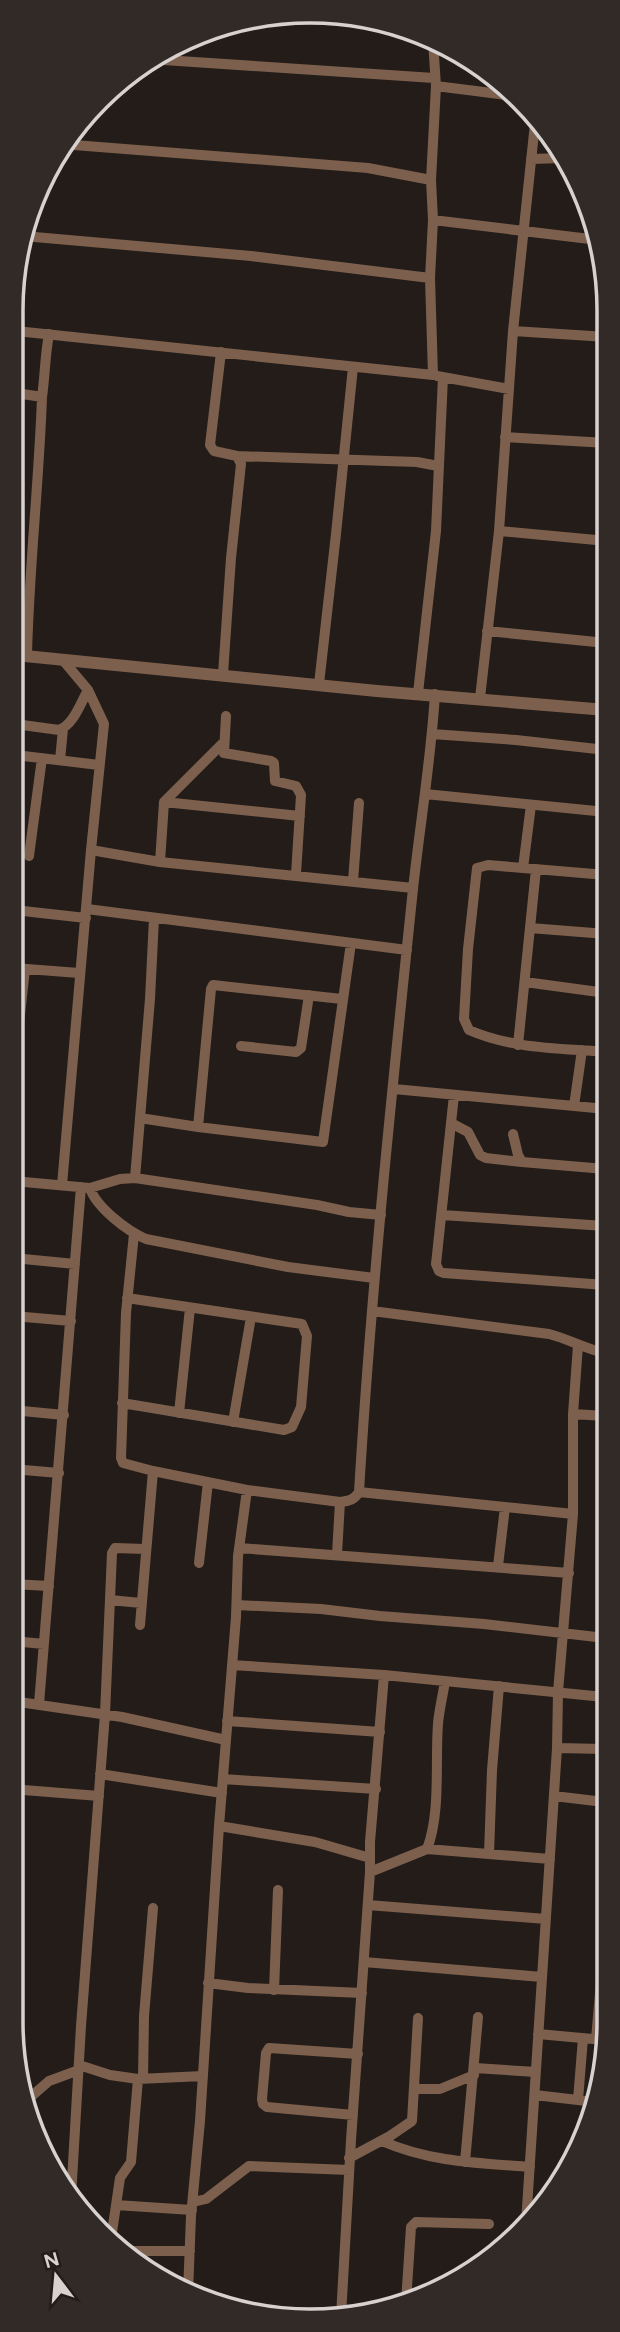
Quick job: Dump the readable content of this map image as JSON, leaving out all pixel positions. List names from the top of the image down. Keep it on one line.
{"north":"top"}
